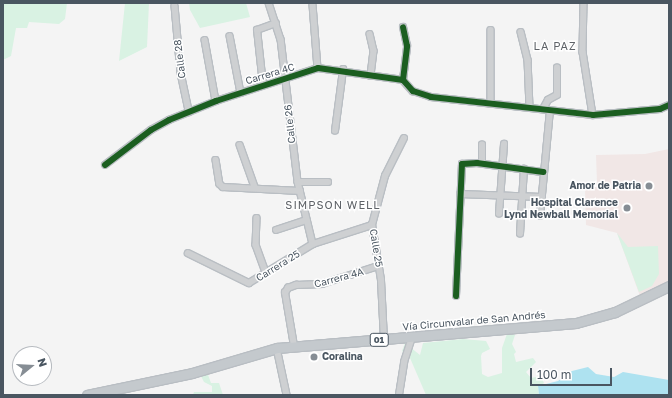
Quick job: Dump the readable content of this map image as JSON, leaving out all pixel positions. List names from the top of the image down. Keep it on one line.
{"streets":{"highway":["Vía Circunvalar de San Andrés","01"],"street":["Calle 28","Carrera 4C","Calle 26","Calle 25","Carrera 25","Carrera 4A"]},"crossings":[["Calle 28","Carrera 4C"],["Carrera 4C","Calle 26"],["Calle 26","Carrera 25"],["Calle 25","Carrera 25"],["Calle 25","Carrera 4A"],["Calle 25","Vía Circunvalar de San Andrés"],["Carrera 4A","Vía Circunvalar de San Andrés"]],"districts":["LA PAZ","SIMPSON WELL"],"places":["Amor de Patria","Hospital Clarence Lynd Newball Memorial","Coralina"],"scale_bar":"100 m","north":"right"}
